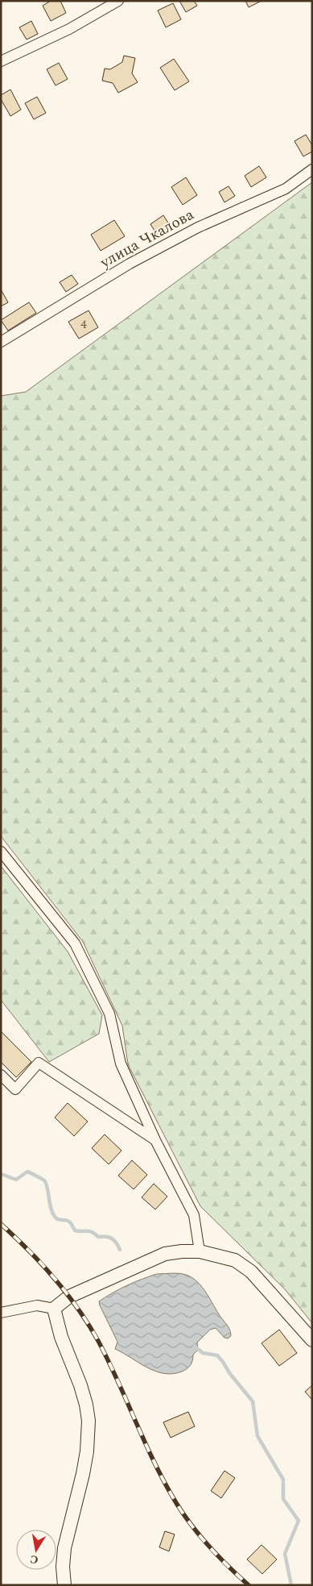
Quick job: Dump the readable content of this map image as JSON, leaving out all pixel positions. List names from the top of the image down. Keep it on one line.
{"streets":{"street":["улица Чкалова"]},"house_numbers":["4"],"north":"bottom"}
